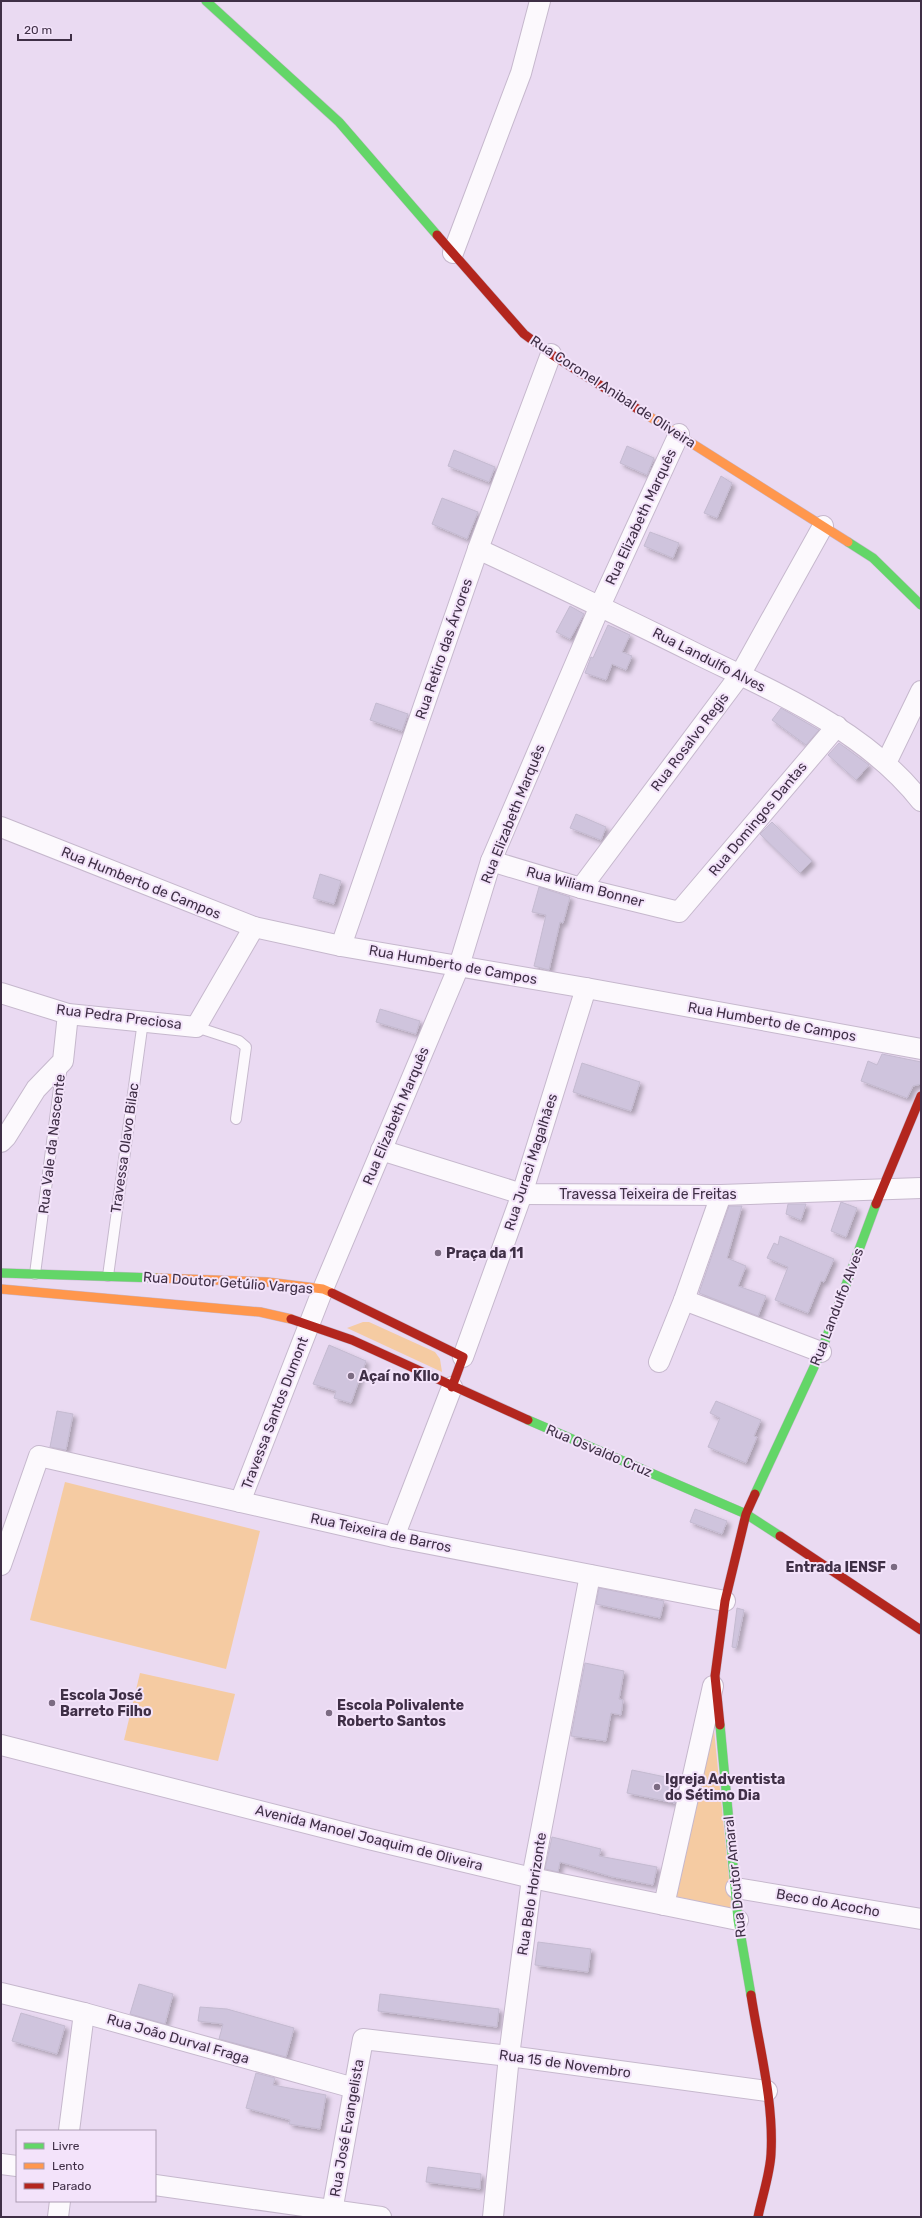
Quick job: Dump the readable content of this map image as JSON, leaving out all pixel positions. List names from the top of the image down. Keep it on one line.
{"streets":{"street":["Rua Coronel Anibal de Oliveira","Rua Elizabeth Marquês","Rua Retiro das Árvores","Rua Landulfo Alves","Rua Rosalvo Regis","Rua Domingos Dantas","Rua Humberto de Campos","Rua Wiliam Bonner","Rua Pedra Preciosa","Rua Vale da Nascente","Rua Juraci Magalhães","Travessa Teixeira de Freitas","Rua Doutor Getúlio Vargas","Travessa Santos Dumont","Rua Osvaldo Cruz","Rua Teixeira de Barros","Avenida Manoel Joaquim de Oliveira","Rua Doutor Amaral","Rua Belo Horizonte","Beco do Acocho","Rua João Durval Fraga","Rua 15 de Novembro","Rua José Evangelista"],"lane":["Travessa Olavo Bilac"]},"crossings":[["Rua Coronel Anibal de Oliveira","Rua Elizabeth Marquês"],["Rua Coronel Anibal de Oliveira","Rua Retiro das Árvores"],["Rua Coronel Anibal de Oliveira","Rua Rosalvo Regis"],["Rua Elizabeth Marquês","Rua Landulfo Alves"],["Rua Elizabeth Marquês","Rua Humberto de Campos"],["Rua Elizabeth Marquês","Rua Wiliam Bonner"],["Rua Elizabeth Marquês","Travessa Teixeira de Freitas"],["Rua Elizabeth Marquês","Rua Doutor Getúlio Vargas"],["Rua Elizabeth Marquês","Travessa Santos Dumont"],["Rua Retiro das Árvores","Rua Landulfo Alves"],["Rua Retiro das Árvores","Rua Humberto de Campos"],["Rua Landulfo Alves","Rua Rosalvo Regis"],["Rua Landulfo Alves","Rua Domingos Dantas"],["Rua Landulfo Alves","Travessa Teixeira de Freitas"],["Rua Landulfo Alves","Rua Osvaldo Cruz"],["Rua Landulfo Alves","Rua Doutor Amaral"],["Rua Rosalvo Regis","Rua Wiliam Bonner"],["Rua Domingos Dantas","Rua Wiliam Bonner"],["Rua Humberto de Campos","Rua Pedra Preciosa"],["Rua Humberto de Campos","Rua Juraci Magalhães"],["Rua Pedra Preciosa","Rua Vale da Nascente"],["Rua Pedra Preciosa","Travessa Olavo Bilac"],["Rua Vale da Nascente","Rua Doutor Getúlio Vargas"],["Travessa Olavo Bilac","Rua Doutor Getúlio Vargas"],["Rua Juraci Magalhães","Travessa Teixeira de Freitas"],["Rua Juraci Magalhães","Rua Doutor Getúlio Vargas"],["Rua Doutor Getúlio Vargas","Travessa Santos Dumont"],["Rua Doutor Getúlio Vargas","Rua Osvaldo Cruz"],["Travessa Santos Dumont","Rua Teixeira de Barros"],["Rua Osvaldo Cruz","Rua Doutor Amaral"],["Rua Teixeira de Barros","Rua Doutor Amaral"],["Rua Teixeira de Barros","Rua Belo Horizonte"],["Avenida Manoel Joaquim de Oliveira","Rua Doutor Amaral"],["Avenida Manoel Joaquim de Oliveira","Rua Belo Horizonte"],["Rua Doutor Amaral","Beco do Acocho"],["Rua Doutor Amaral","Rua 15 de Novembro"],["Rua Belo Horizonte","Rua 15 de Novembro"],["Rua João Durval Fraga","Rua José Evangelista"],["Rua 15 de Novembro","Rua José Evangelista"]],"places":["Praça da 11","Açaí no KIlo","Entrada IENSF","Escola José Barreto Filho","Escola Polivalente Roberto Santos","Igreja Adventista do Sétimo Dia"],"legend":["Livre","Lento","Parado"],"scale_bar":"20 m"}
